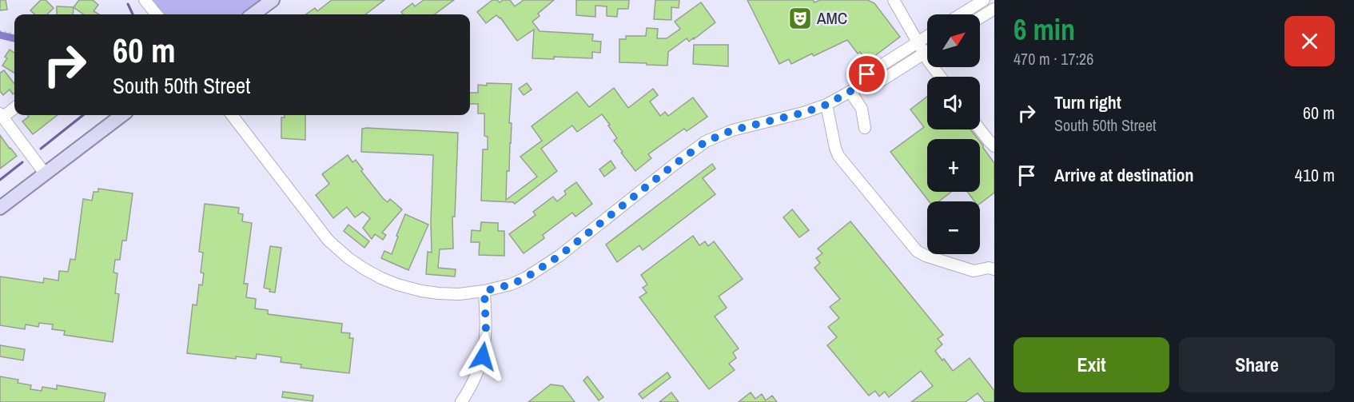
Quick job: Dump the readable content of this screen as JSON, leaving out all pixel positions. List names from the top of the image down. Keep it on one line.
{"places":{"theatre":["AMC"]},"north":"top right","page":{"heading":["6 min","470 m · 17:26"],"map_buttons":["+","−"],"turn":["60 m","South 50th Street"],"list":[{"name":"Turn right","note":"South 50th Street","value":"60 m"},{"name":"Arrive at destination","value":"410 m"}],"buttons":["Exit","Share"]}}
